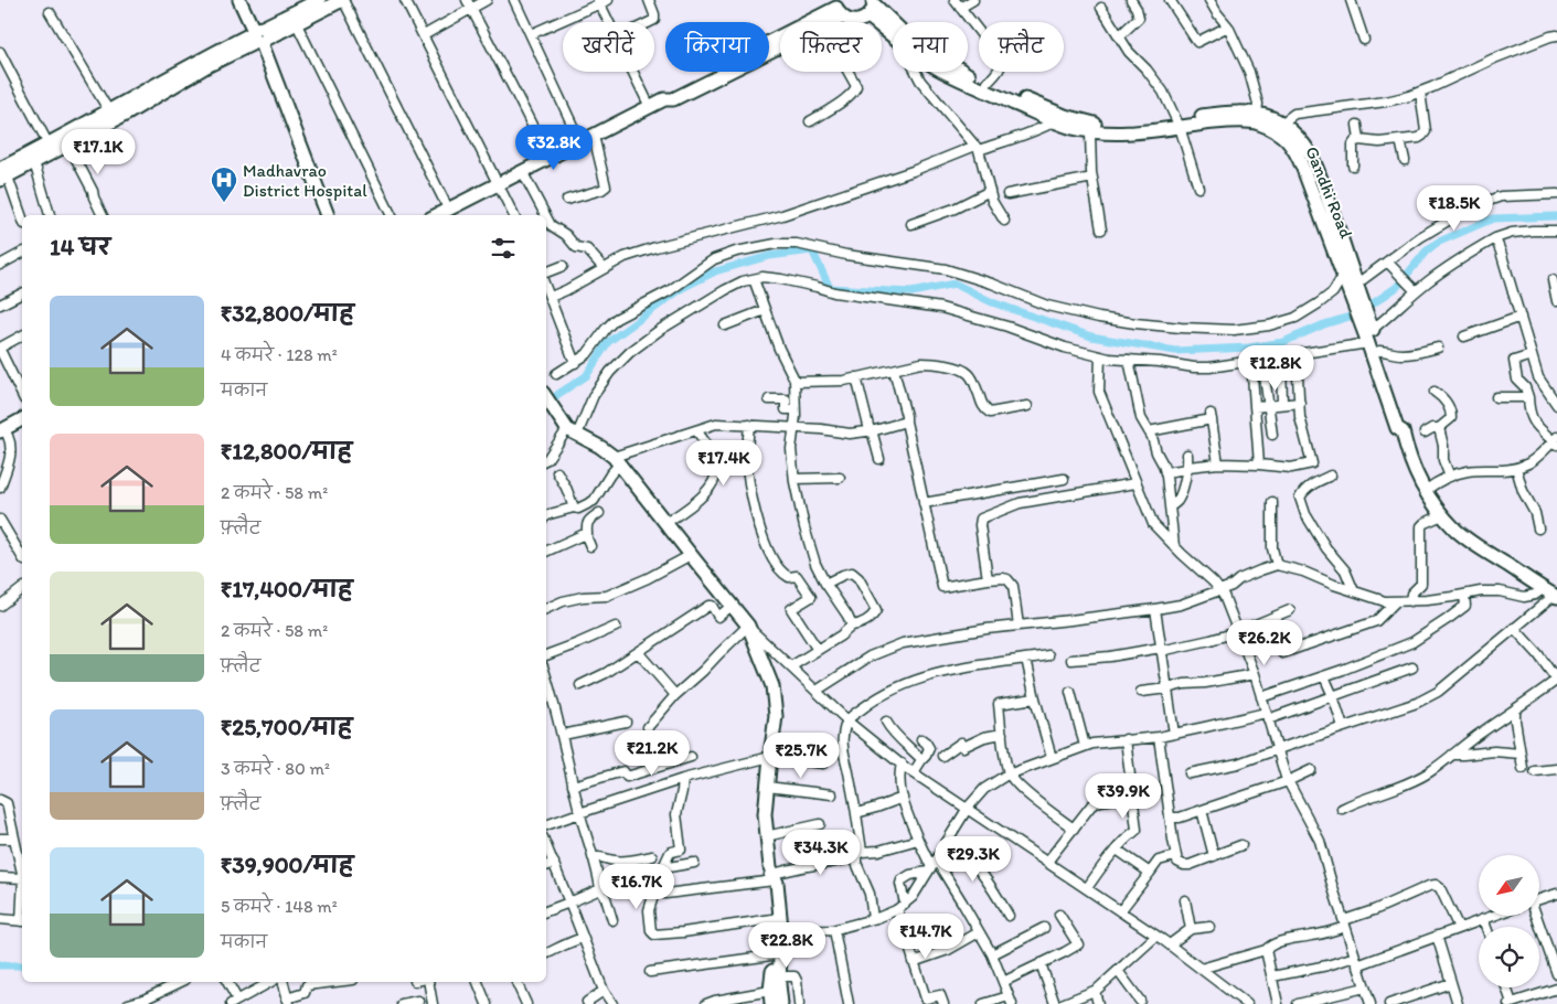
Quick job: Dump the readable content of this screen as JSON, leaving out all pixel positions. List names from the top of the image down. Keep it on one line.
{"streets":{"main road":["Gandhi Road"]},"places":{"hospital":["Madhavrao District Hospital"]},"north":"bottom left","page":{"chip":["खरीदें","किराया","फ़िल्टर","नया","फ़्लैट"],"price":["₹32.8K","₹17.1K","₹18.5K","₹12.8K","₹17.4K","₹26.2K","₹21.2K","₹25.7K","₹39.9K","₹34.3K","₹29.3K","₹16.7K","₹14.7K","₹22.8K"],"heading":"14 घर","list":[{"name":"₹32,800/माह","note":"4 कमरे · 128 m² · मकान"},{"name":"₹12,800/माह","note":"2 कमरे · 58 m² · फ़्लैट"},{"name":"₹17,400/माह","note":"2 कमरे · 58 m² · फ़्लैट"},{"name":"₹25,700/माह","note":"3 कमरे · 80 m² · फ़्लैट"},{"name":"₹39,900/माह","note":"5 कमरे · 148 m² · मकान"}]}}
